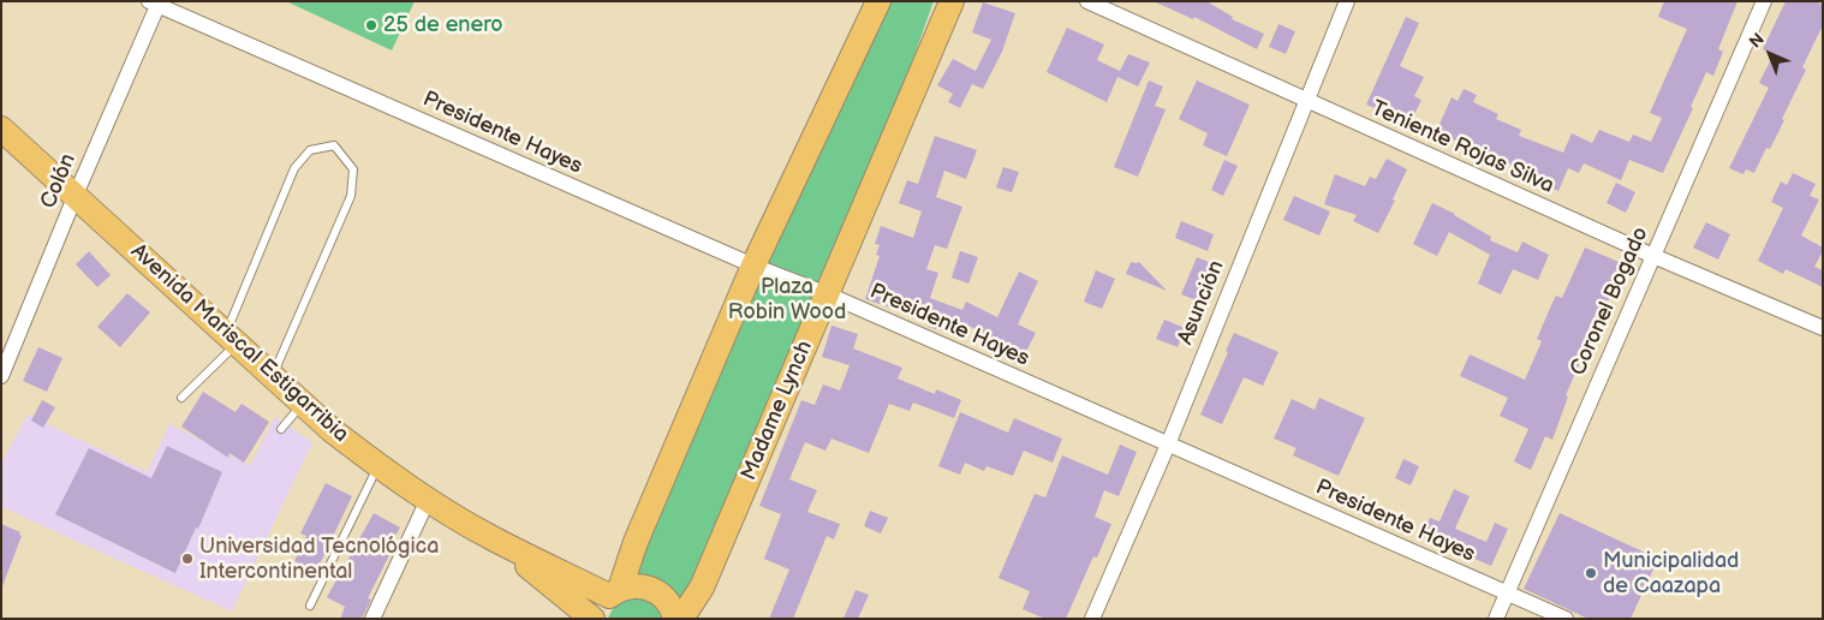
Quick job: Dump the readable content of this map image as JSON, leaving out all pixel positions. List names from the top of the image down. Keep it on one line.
{"streets":{"main road":["Avenida Mariscal Estigarribia","Madame Lynch"],"street":["Presidente Hayes","Teniente Rojas Silva","Colón","Coronel Bogado","Asunción"]},"crossings":[["Presidente Hayes","Colón"],["Presidente Hayes","Coronel Bogado"],["Presidente Hayes","Asunción"],["Presidente Hayes","Madame Lynch"],["Teniente Rojas Silva","Coronel Bogado"],["Teniente Rojas Silva","Asunción"],["Colón","Avenida Mariscal Estigarribia"]],"parks":["Plaza Robin Wood"],"places":["25 de enero","Universidad Tecnológica Intercontinental","Municipalidad de Caazapa"],"north":"top left"}
